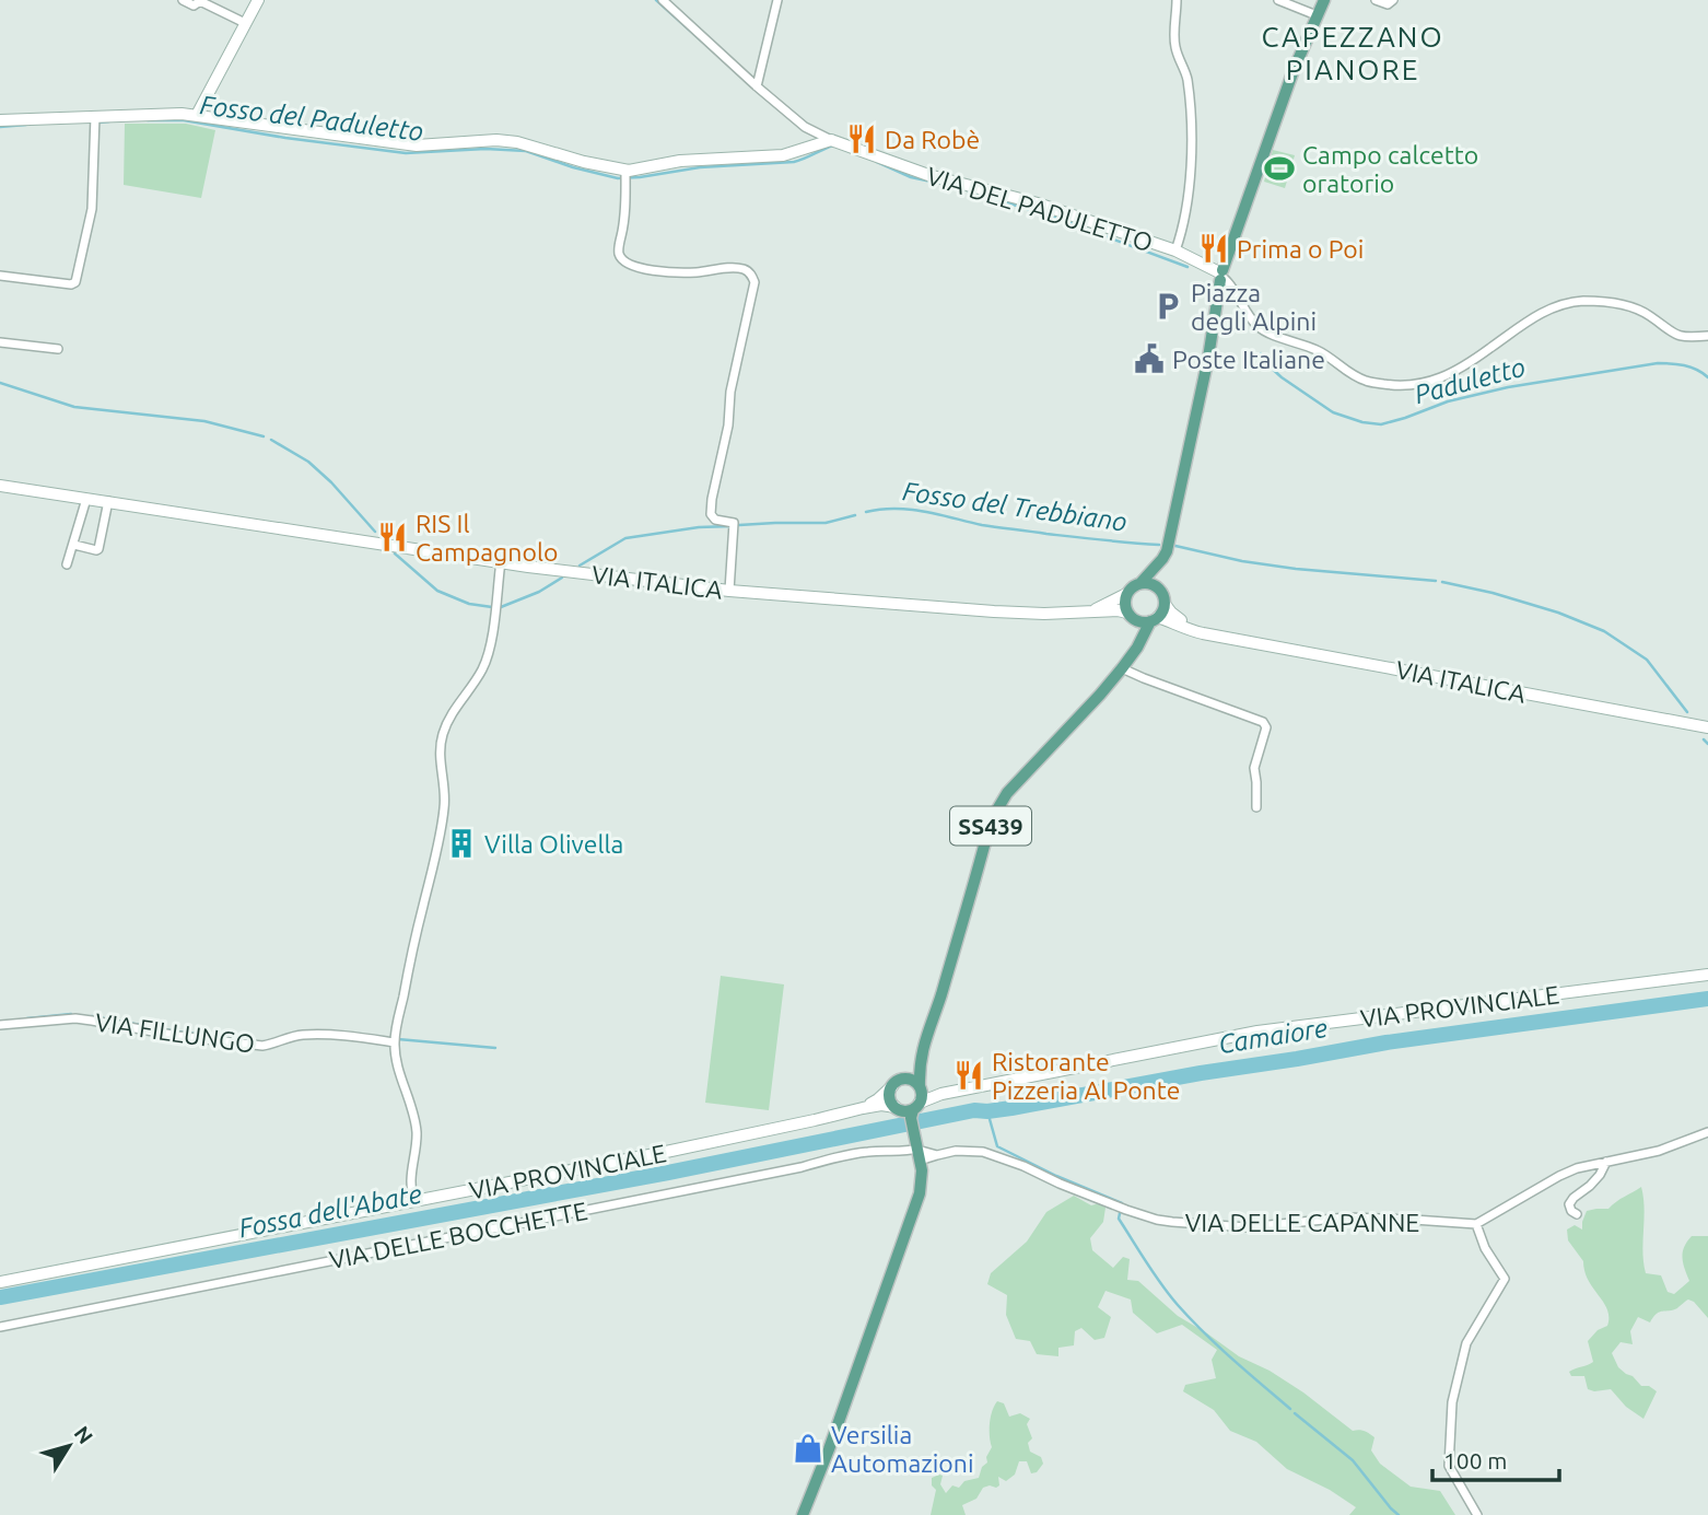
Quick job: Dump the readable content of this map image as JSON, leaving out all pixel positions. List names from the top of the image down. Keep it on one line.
{"streets":{"main road":["VIA DEL PADULETTO","VIA ITALICA","SS439","VIA PROVINCIALE"],"street":["VIA FILLUNGO","VIA DELLE CAPANNE","VIA DELLE BOCCHETTE"]},"crossings":[["VIA ITALICA","SS439"],["SS439","VIA PROVINCIALE"],["VIA DELLE CAPANNE","VIA DELLE BOCCHETTE"]],"districts":["CAPEZZANO PIANORE"],"water":["Fosso del Paduletto","Paduletto","Fosso del Trebbiano","Camaiore","Fossa dell'Abate"],"places":{"restaurant":["Da Robè","Prima o Poi","RIS Il Campagnolo","Ristorante Pizzeria Al Ponte"],"sports":["Campo calcetto oratorio"],"parking":["Piazza degli Alpini"],"public building":["Poste Italiane"],"building":["Villa Olivella"],"shop":["Versilia Automazioni"]},"scale_bar":"100 m","north":"top right"}
